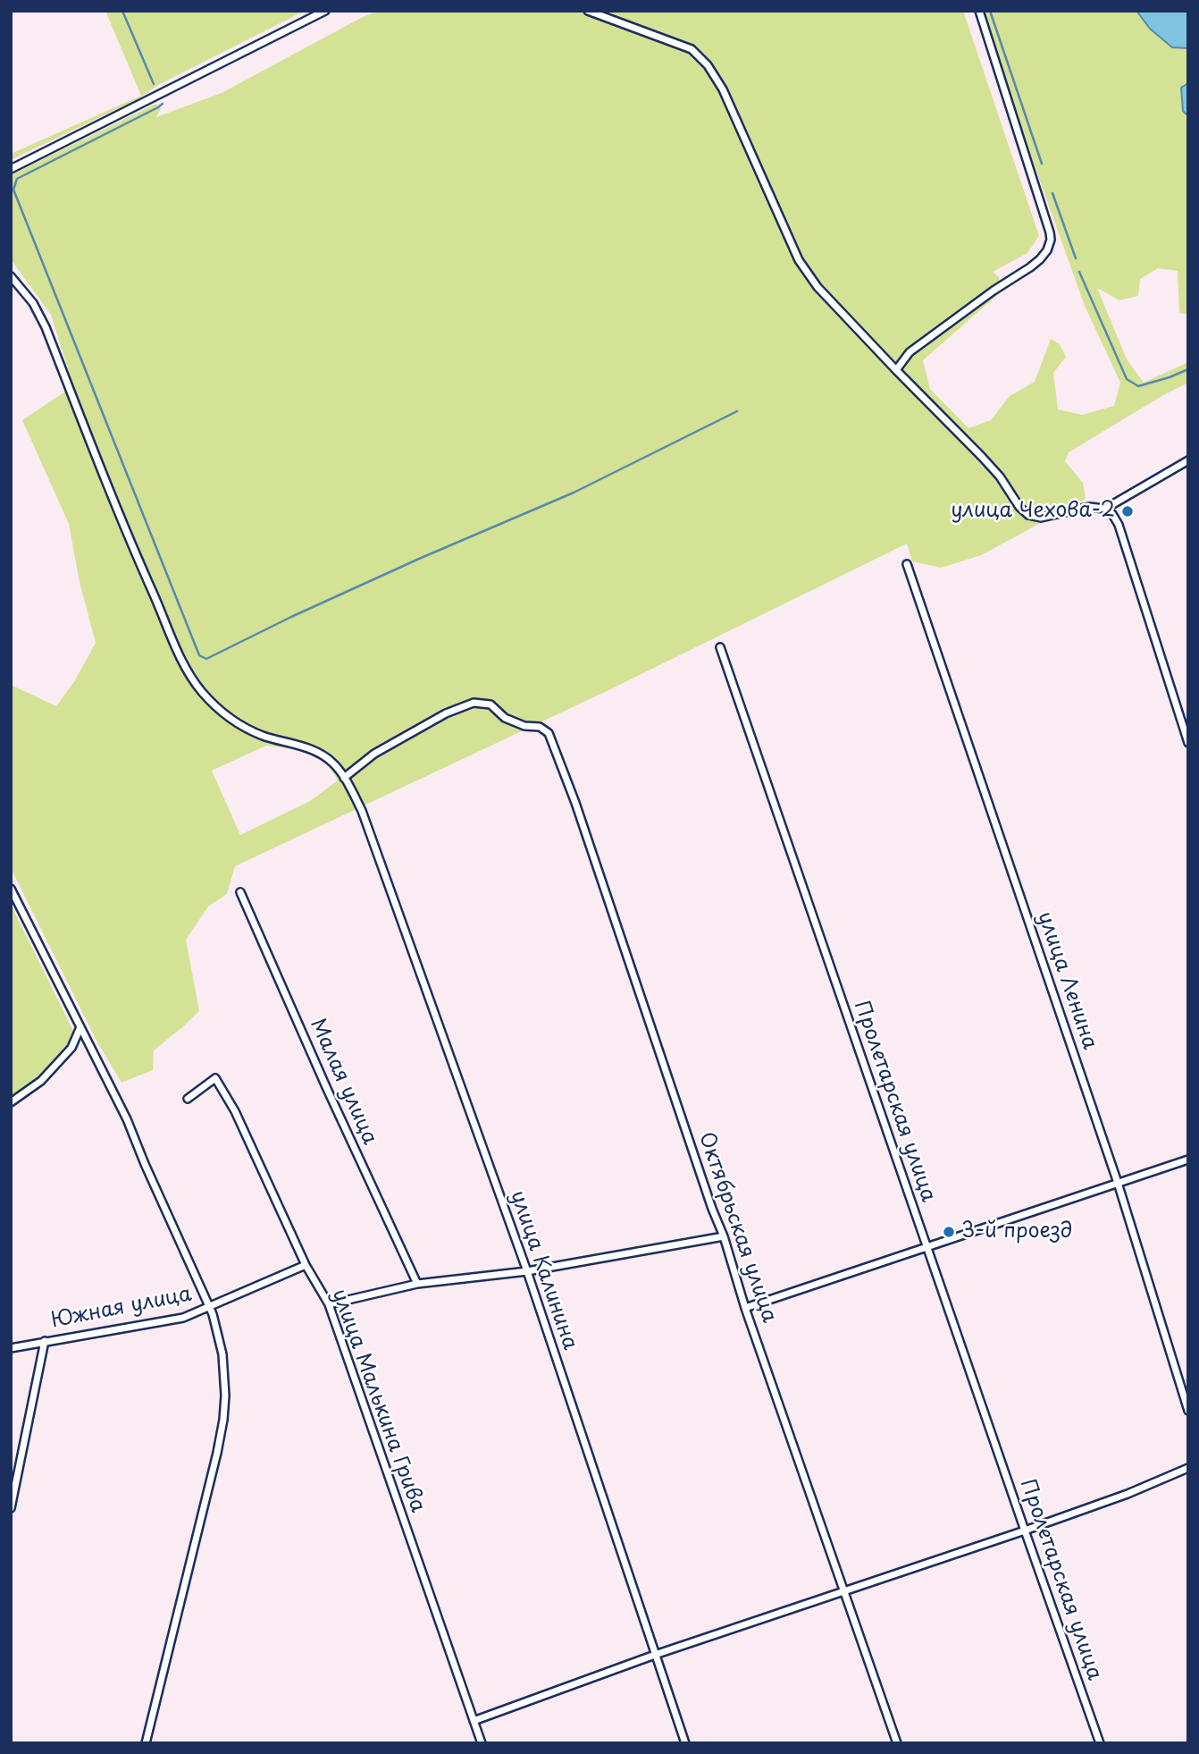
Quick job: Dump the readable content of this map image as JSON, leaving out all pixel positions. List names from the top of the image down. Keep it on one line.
{"streets":{"street":["улица Ленина","Малая улица","Пролетарская улица","Октябрьская улица","улица Калинина","Южная улица","улица Малькина Грива"]},"crossings":[["Октябрьская улица","улица Калинина"],["Южная улица","улица Малькина Грива"]],"places":["улица Чехова-2","3-й проезд"]}
